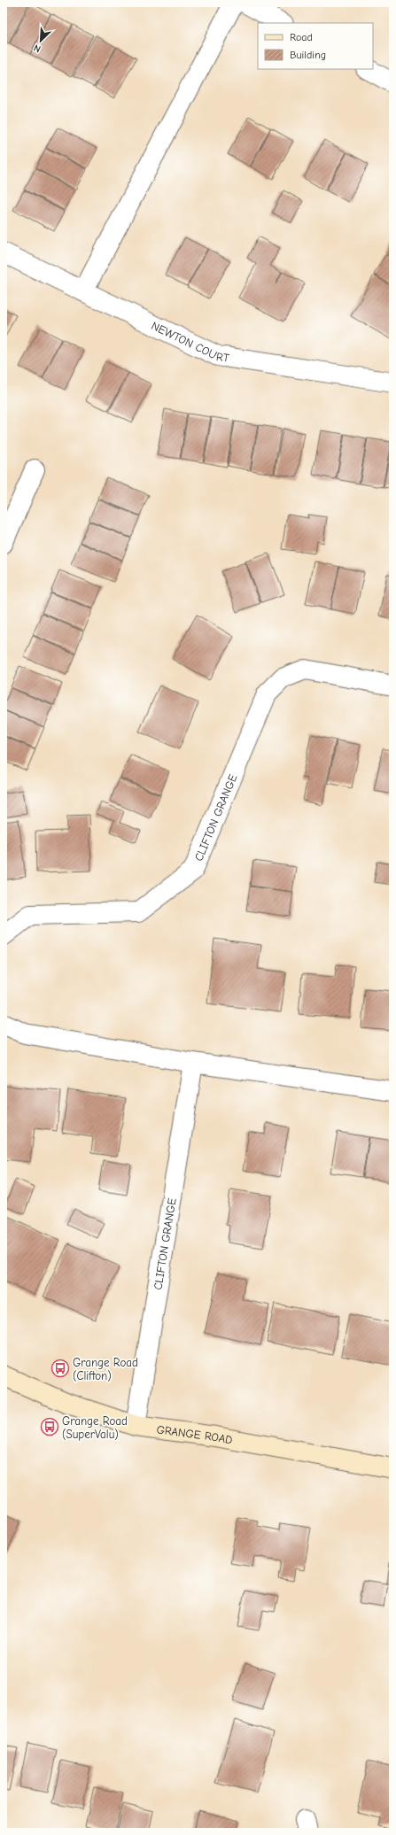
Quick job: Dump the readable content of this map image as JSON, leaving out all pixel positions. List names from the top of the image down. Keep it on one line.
{"streets":{"main road":["GRANGE ROAD"],"street":["NEWTON COURT","CLIFTON GRANGE"]},"crossings":[["CLIFTON GRANGE","GRANGE ROAD"]],"places":{"bus stop":["Grange Road (Clifton)","Grange Road (SuperValu)"]},"legend":["Road","Building"],"north":"bottom left"}
